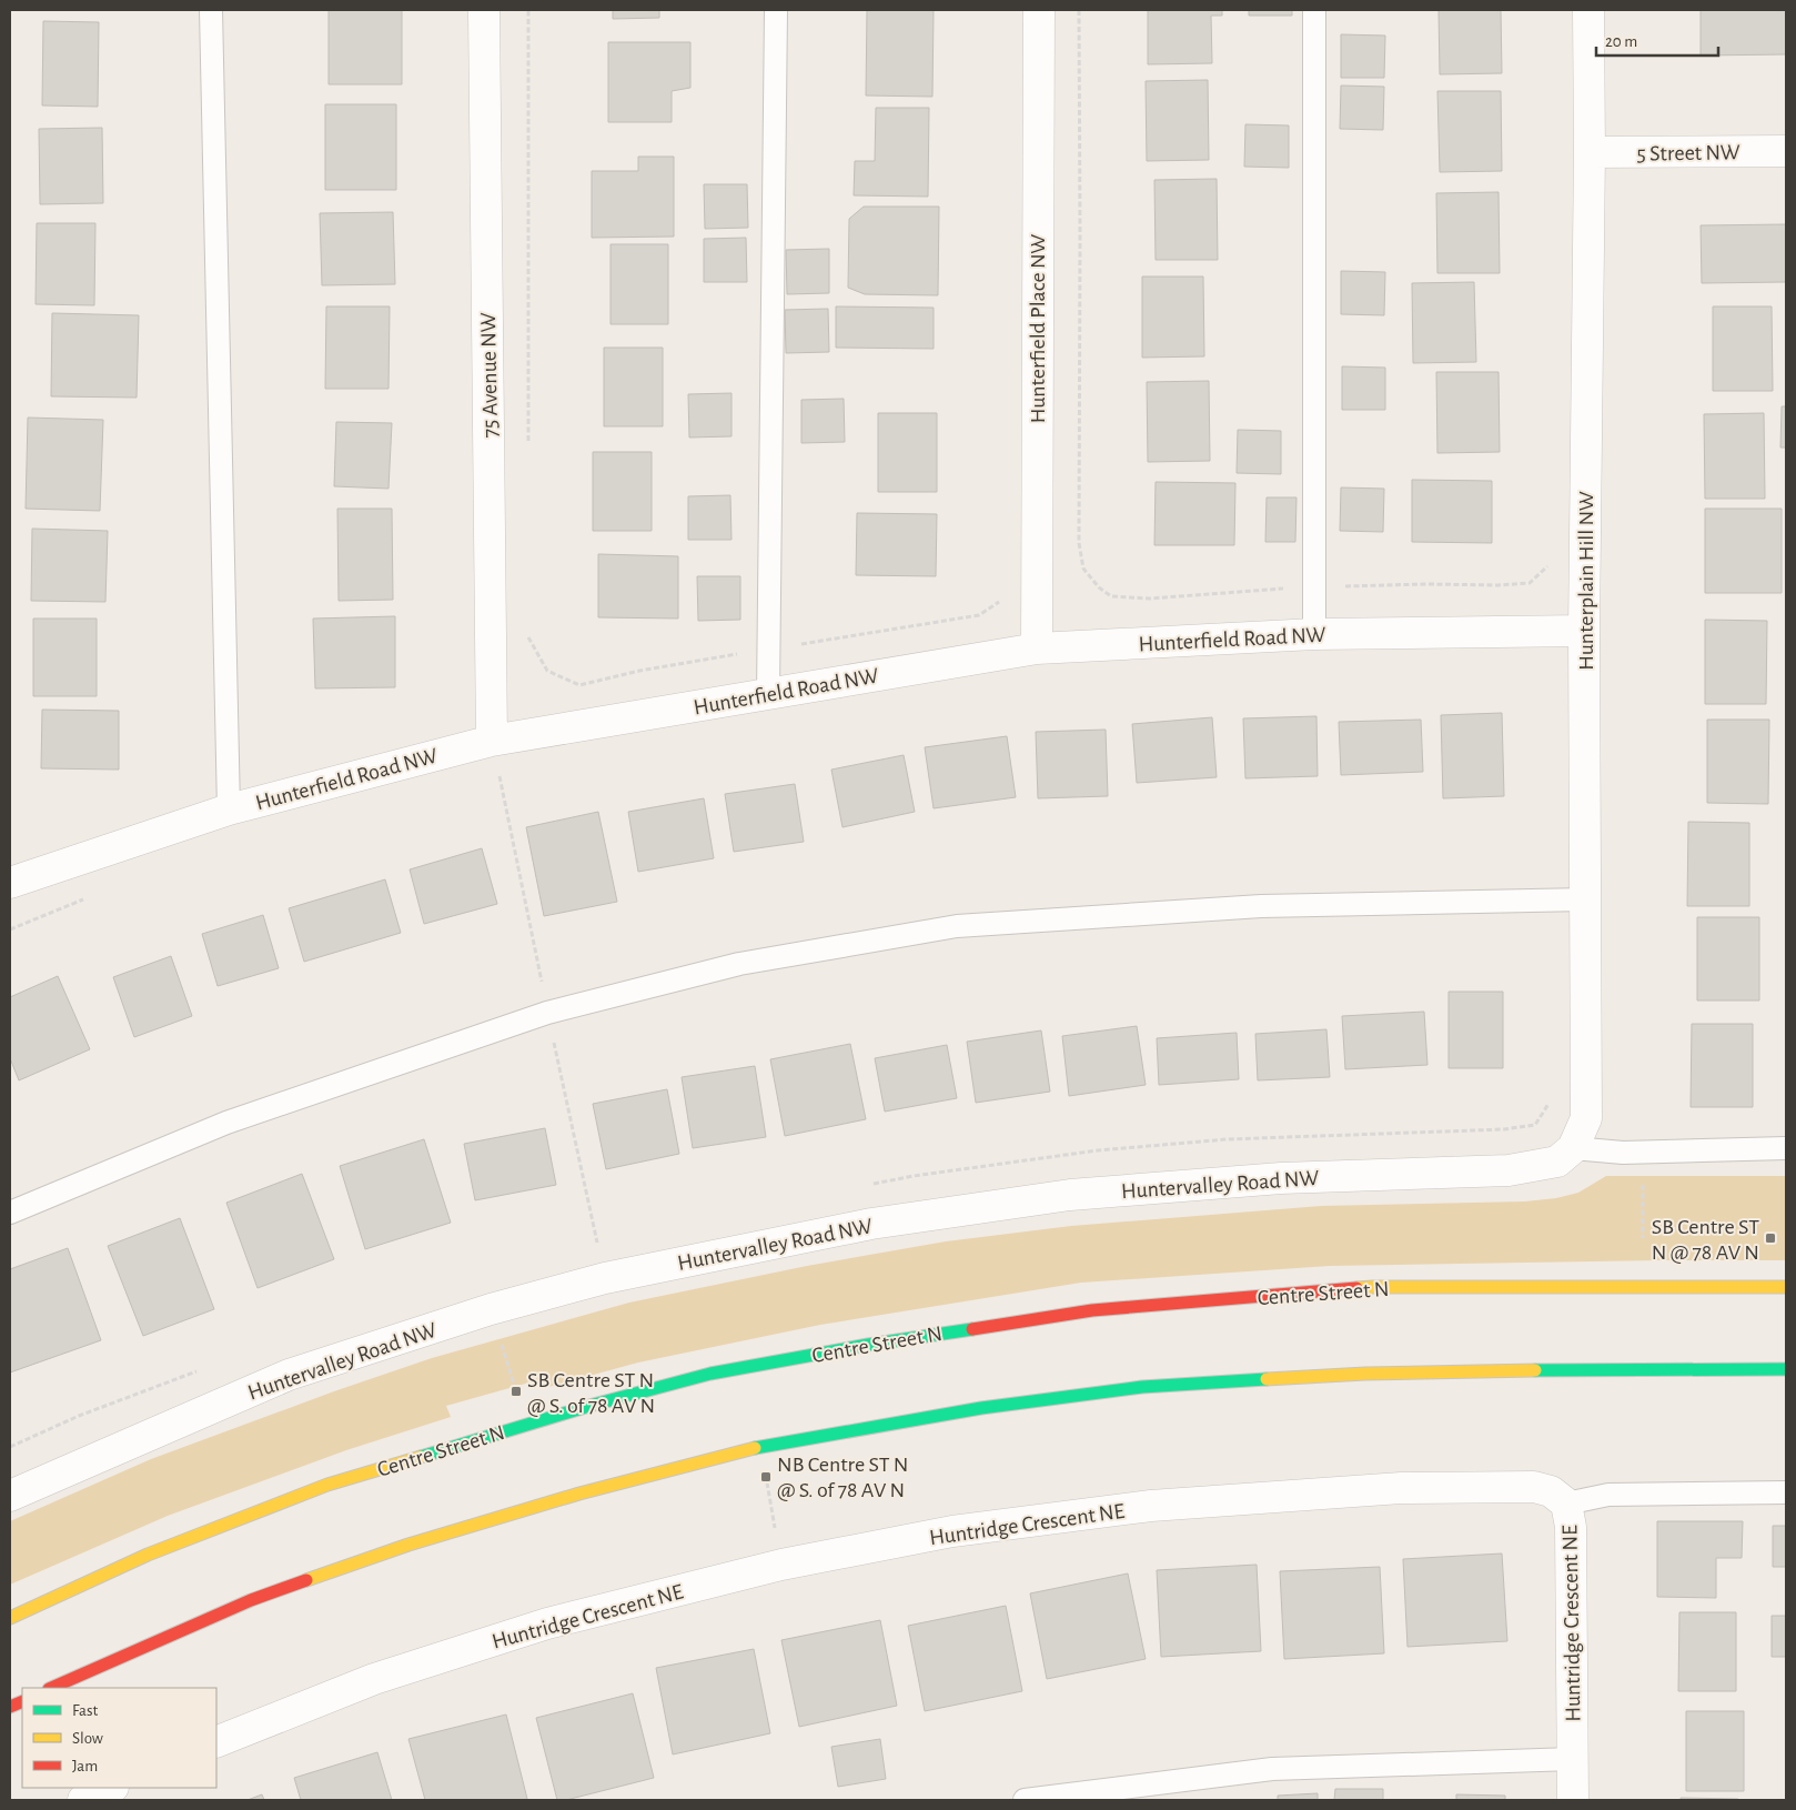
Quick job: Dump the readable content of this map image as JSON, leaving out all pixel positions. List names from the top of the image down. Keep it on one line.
{"streets":{"main road":["Centre Street N"],"street":["5 Street NW","Hunterfield Place NW","75 Avenue NW","Hunterplain Hill NW","Hunterfield Road NW","Huntervalley Road NW","Huntridge Crescent NE"]},"crossings":[["5 Street NW","Hunterplain Hill NW"],["Hunterfield Place NW","Hunterfield Road NW"],["75 Avenue NW","Hunterfield Road NW"],["Hunterplain Hill NW","Hunterfield Road NW"],["Hunterplain Hill NW","Huntervalley Road NW"]],"places":{"transit":["SB Centre ST N @ 78 AV N","SB Centre ST N @ S. of 78 AV N","NB Centre ST N @ S. of 78 AV N"]},"legend":["Fast","Slow","Jam"],"scale_bar":"20 m"}
